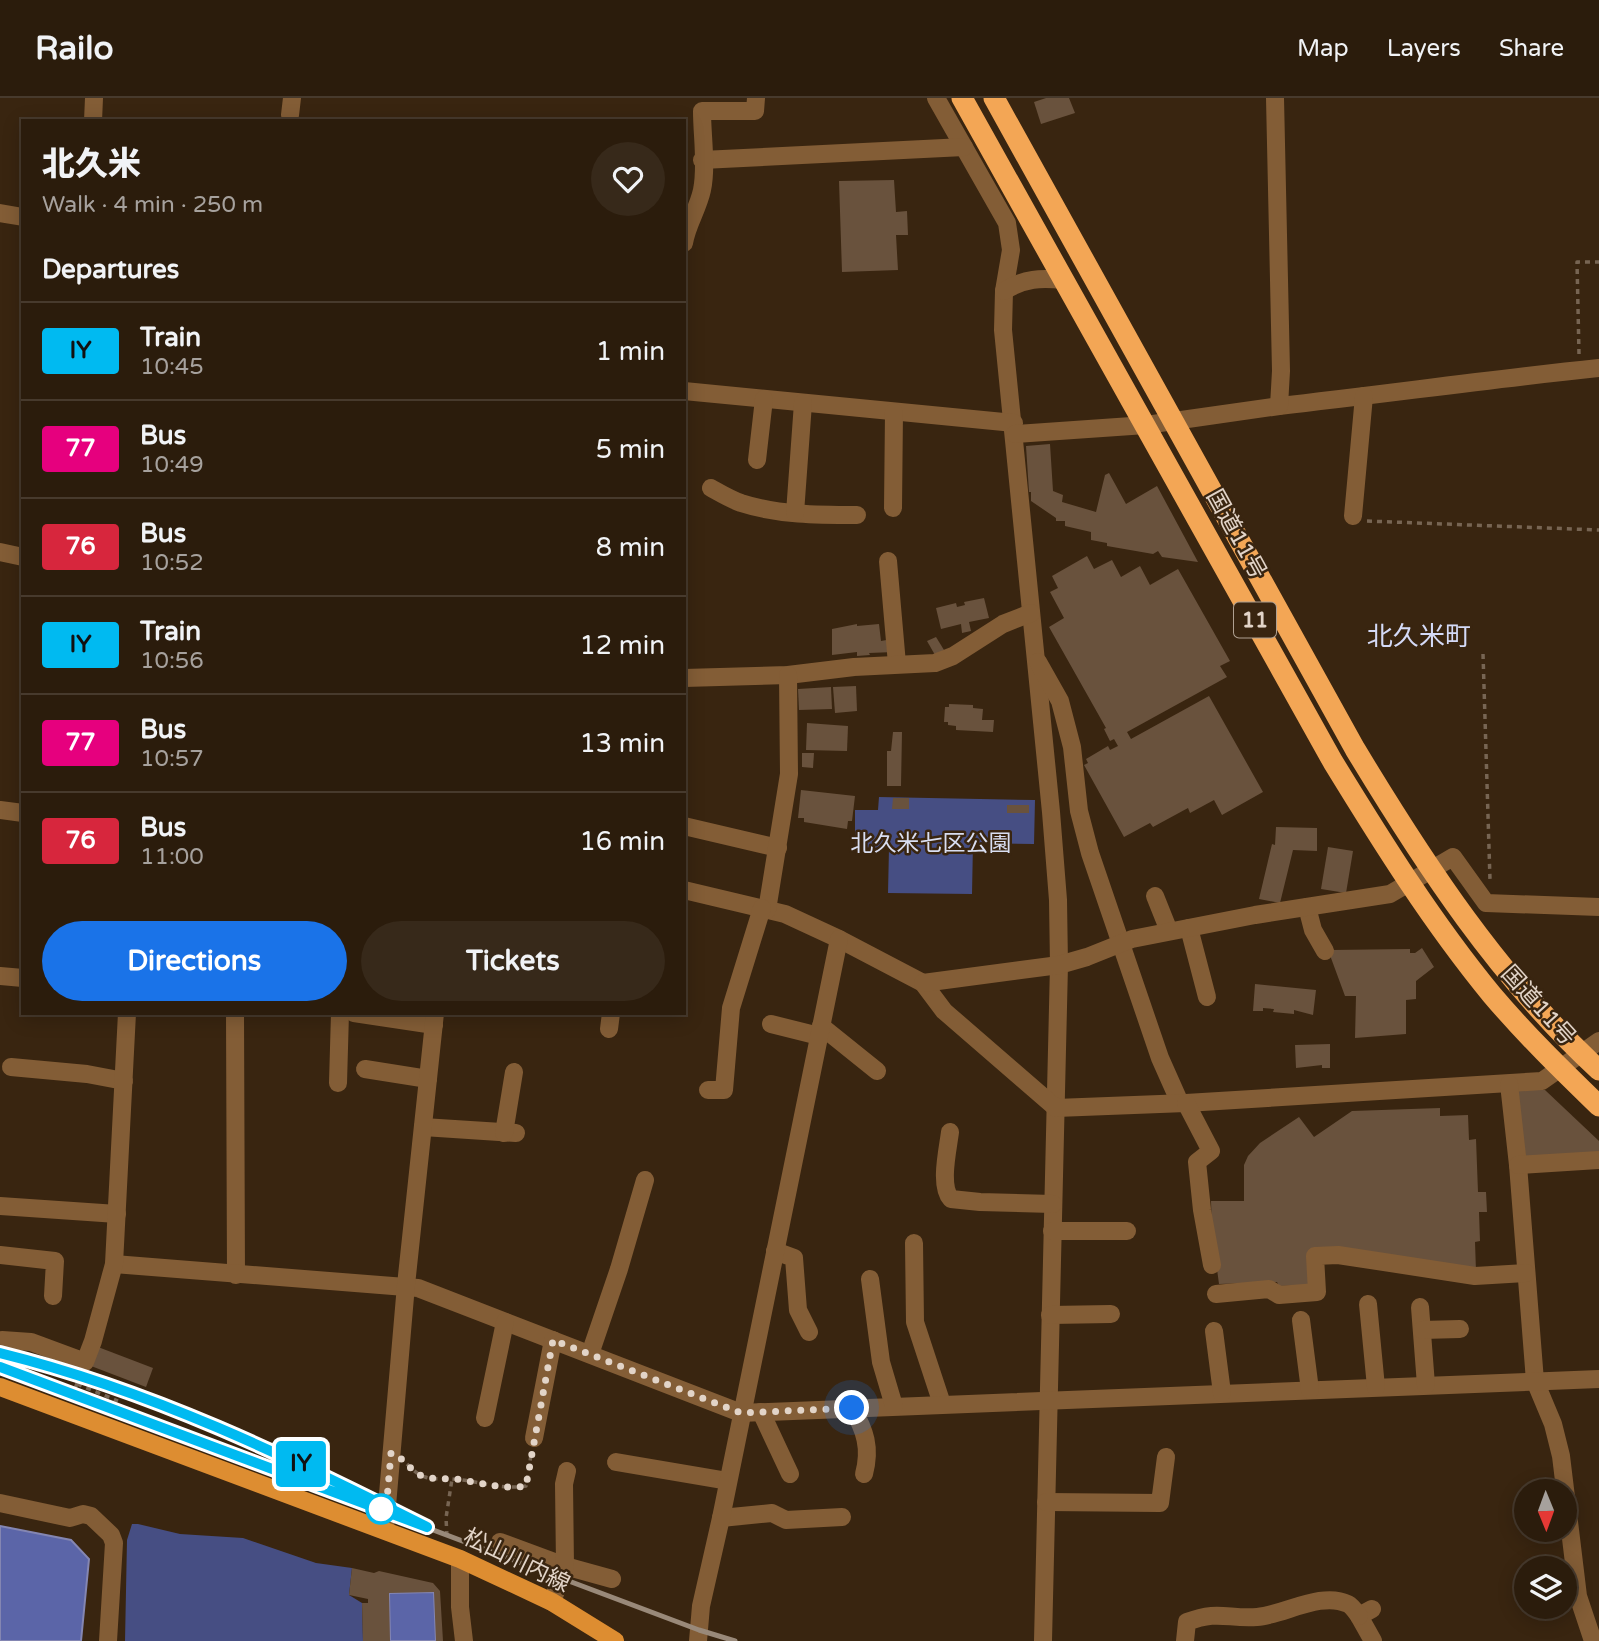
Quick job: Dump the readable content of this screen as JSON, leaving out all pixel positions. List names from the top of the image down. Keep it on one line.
{"streets":{"highway":["国道11号","11"],"main road":["松山川内線"]},"districts":["北久米町"],"parks":["北久米七区公園"],"north":"bottom","page":{"header":"Railo","nav":["Map","Layers","Share"],"on_map":"IY","heading":[["北久米","Walk · 4 min · 250 m"],"Departures"],"list":[{"mark":"IY","name":"Train","note":"10:45","value":"1 min"},{"mark":"77","name":"Bus","note":"10:49","value":"5 min"},{"mark":"76","name":"Bus","note":"10:52","value":"8 min"},{"mark":"IY","name":"Train","note":"10:56","value":"12 min"},{"mark":"77","name":"Bus","note":"10:57","value":"13 min"},{"mark":"76","name":"Bus","note":"11:00","value":"16 min"}],"buttons":["Directions","Tickets"]}}
